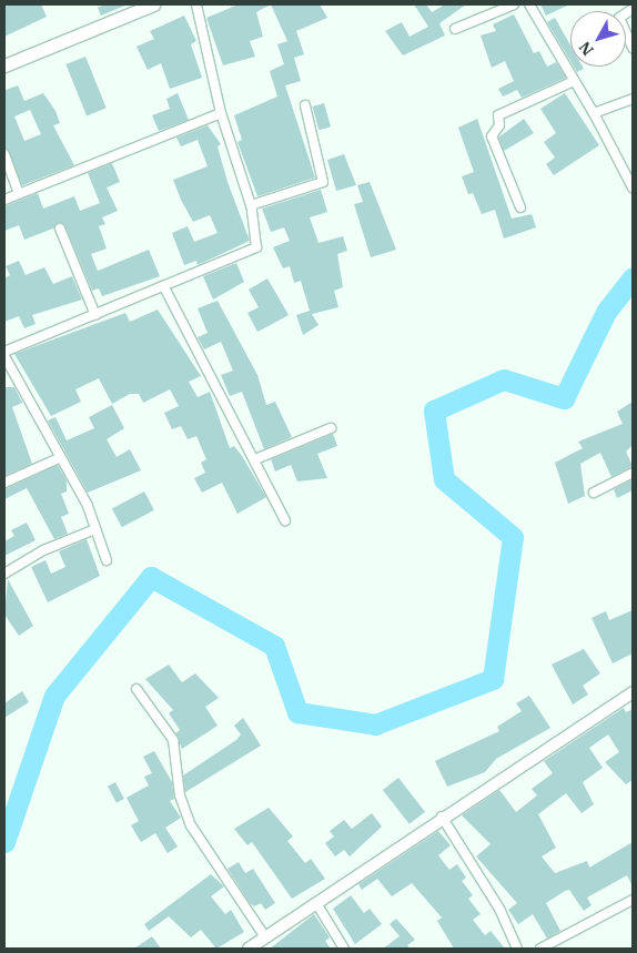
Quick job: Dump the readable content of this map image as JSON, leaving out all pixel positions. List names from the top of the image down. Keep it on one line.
{"north":"bottom left"}
